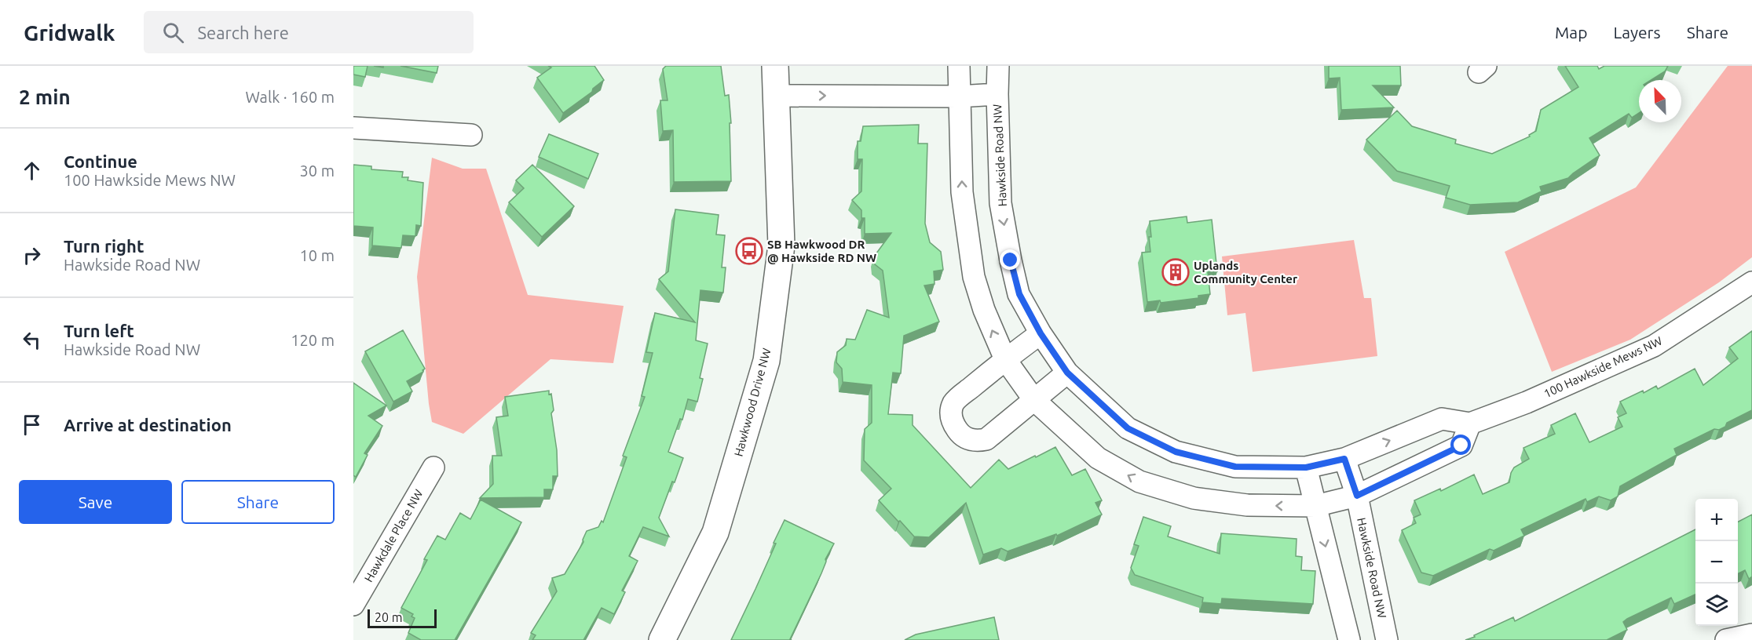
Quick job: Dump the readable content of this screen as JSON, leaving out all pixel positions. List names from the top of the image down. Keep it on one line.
{"streets":{"street":["Hawkside Road NW","100 Hawkside Mews NW","Hawkwood Drive NW","Hawkdale Place NW"]},"crossings":[["Hawkside Road NW","Hawkwood Drive NW"]],"places":{"bus stop":["SB Hawkwood DR @ Hawkside RD NW"],"building":["Uplands Community Center"]},"scale_bar":"20 m","north":"top left","page":{"header":"Gridwalk","search":"Search here","nav":["Map","Layers","Share"],"heading":["2 min","Walk · 160 m"],"list":[["Continue","100 Hawkside Mews NW","30 m"],["Turn right","Hawkside Road NW","10 m"],["Turn left","Hawkside Road NW","120 m"],"Arrive at destination"],"buttons":["Save","Share"],"map_buttons":["+","−"],"scale":"20 m"}}
